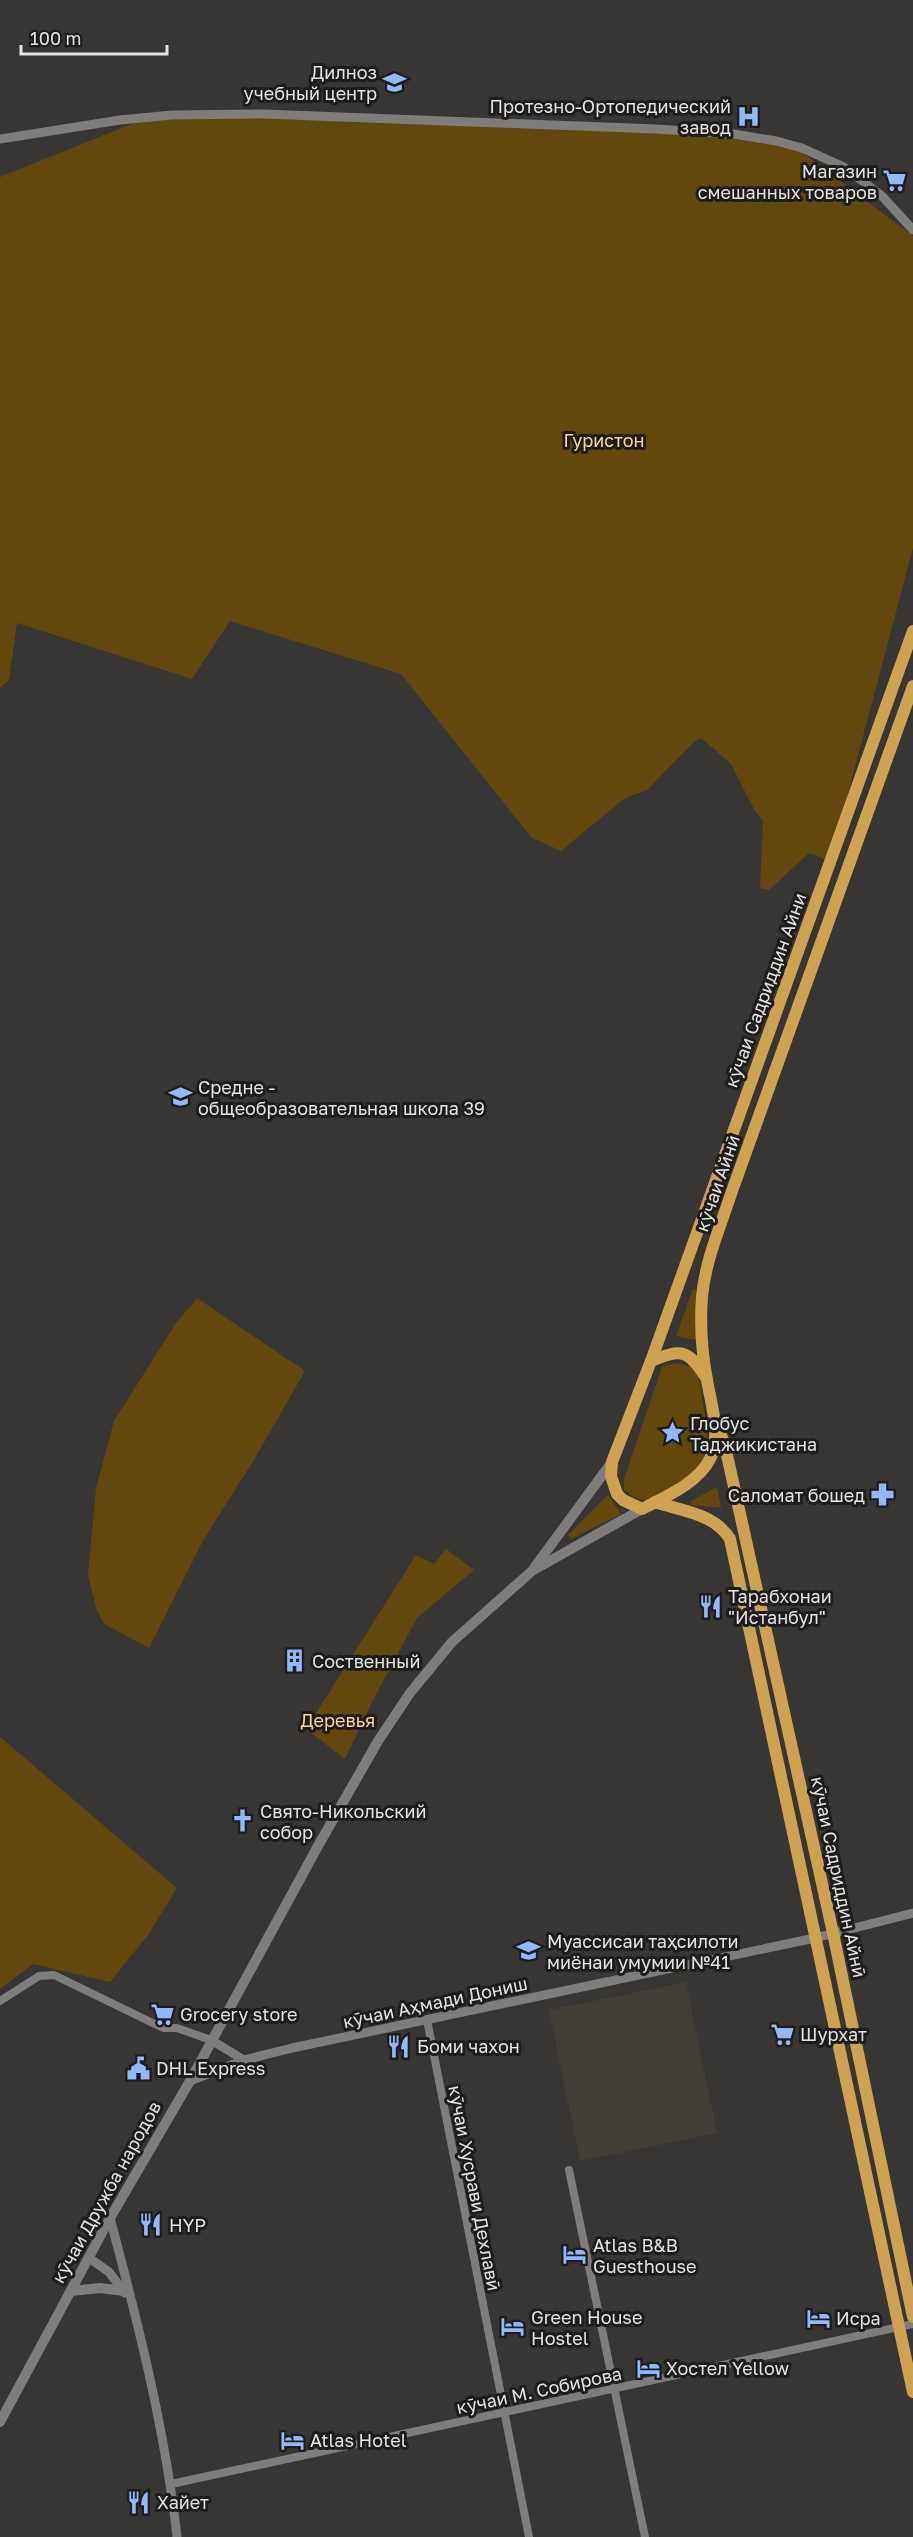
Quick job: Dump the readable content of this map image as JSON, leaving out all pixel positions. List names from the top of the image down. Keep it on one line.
{"streets":{"highway":["кӯчаи Садриддин Айни","кӯчаи Айнӣ","кӯчаи Садриддин Айнӣ"],"main road":["кӯчаи Дружба народов"],"street":["кӯчаи Аҳмади Дониш","кӯчаи Хусрави Дехлавӣ","кӯчаи М. Собирова"]},"crossings":[["кӯчаи Садриддин Айни","кӯчаи Айнӣ"],["кӯчаи Садриддин Айнӣ","кӯчаи Аҳмади Дониш"],["кӯчаи Садриддин Айнӣ","кӯчаи М. Собирова"],["кӯчаи Аҳмади Дониш","кӯчаи Хусрави Дехлавӣ"],["кӯчаи Аҳмади Дониш","кӯчаи Дружба народов"],["кӯчаи Хусрави Дехлавӣ","кӯчаи М. Собирова"]],"parks":["Гуристон","Деревья"],"places":{"school or university":["Дилноз учебный центр","Средне - общеобразовательная школа 39","Муассисаи таҳсилоти миёнаи умумии №41"],"hospital":["Протезно-Ортопедический завод"],"supermarket":["Магазин смешанных товаров","Grocery store","Шурхат"],"place":["Глобус Таджикистана"],"pharmacy":["Саломат бошед"],"restaurant":["Тарабхонаи \"Истанбул\"","Боми чахон","HYP","Хайет"],"building":["Соственный"],"church":["Свято-Никольский собор"],"public building":["DHL Express"],"hotel":["Atlas B&B Guesthouse","Исра","Green House Hostel","Хостел Yellow","Atlas Hotel"]},"scale_bar":"100 m"}
